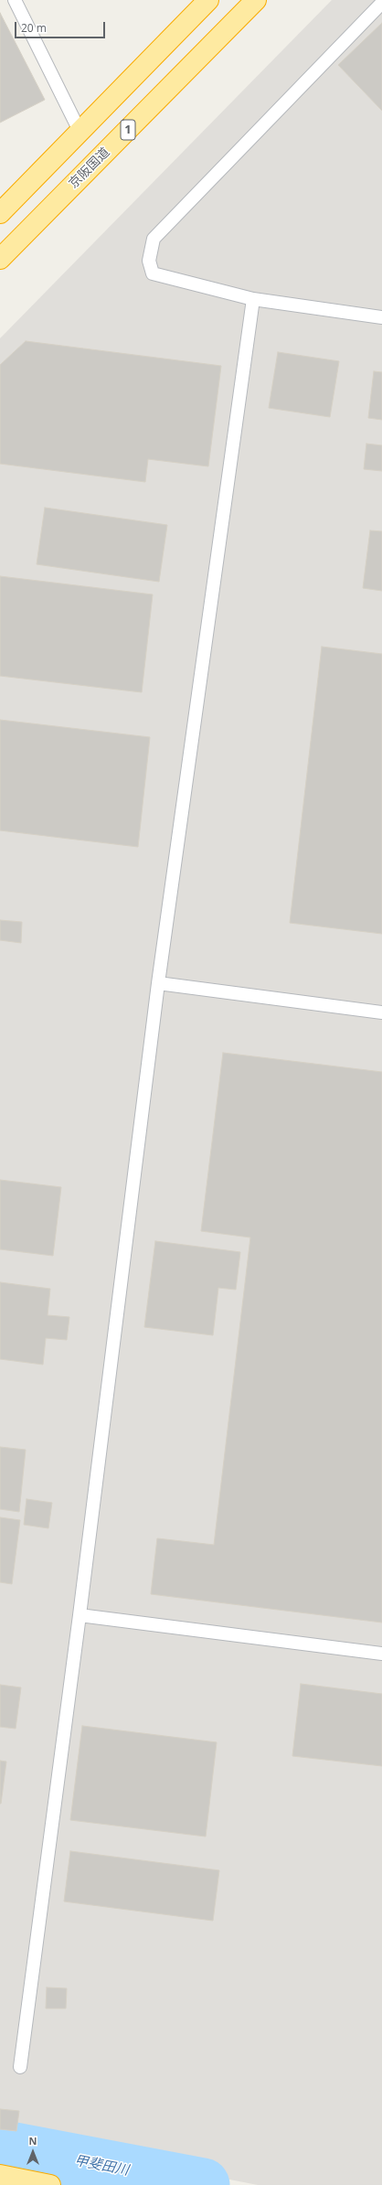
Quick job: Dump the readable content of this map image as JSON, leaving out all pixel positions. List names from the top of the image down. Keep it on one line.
{"streets":{"highway":["1","京阪国道"]},"water":["甲斐田川"],"scale_bar":"20 m","north":"top"}
